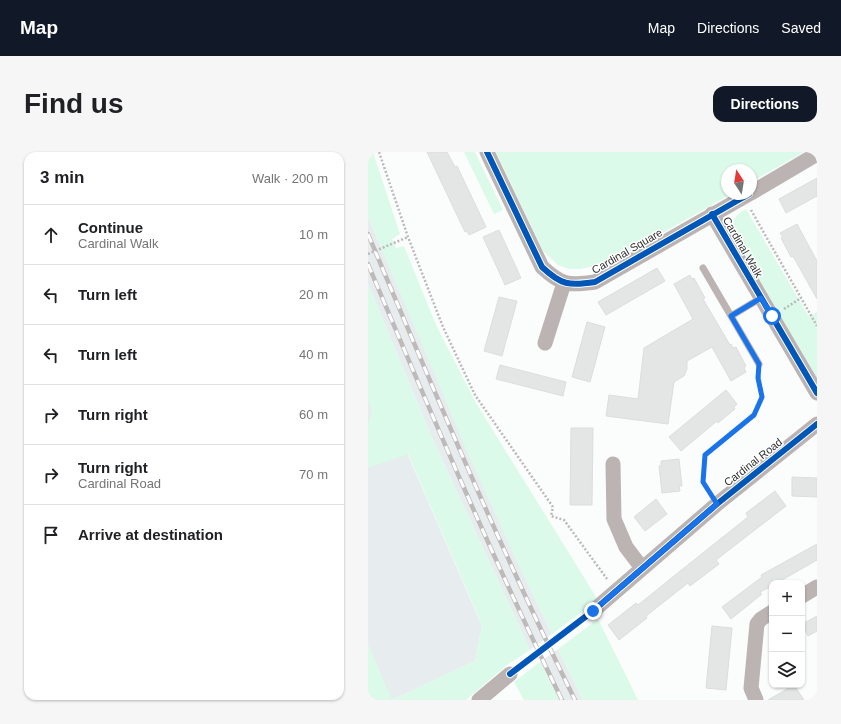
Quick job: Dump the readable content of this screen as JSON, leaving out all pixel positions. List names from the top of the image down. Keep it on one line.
{"streets":{"street":["Cardinal Walk","Cardinal Square","Cardinal Road"]},"crossings":[["Cardinal Walk","Cardinal Square"]],"north":"top","page":{"header":"Map","nav":["Map","Directions","Saved"],"buttons":"Directions","title":"Find us","heading":["3 min","Walk · 200 m"],"list":[["Continue","Cardinal Walk","10 m"],["Turn left","20 m"],["Turn left","40 m"],["Turn right","60 m"],["Turn right","Cardinal Road","70 m"],"Arrive at destination"],"map_buttons":["+","−"]}}
